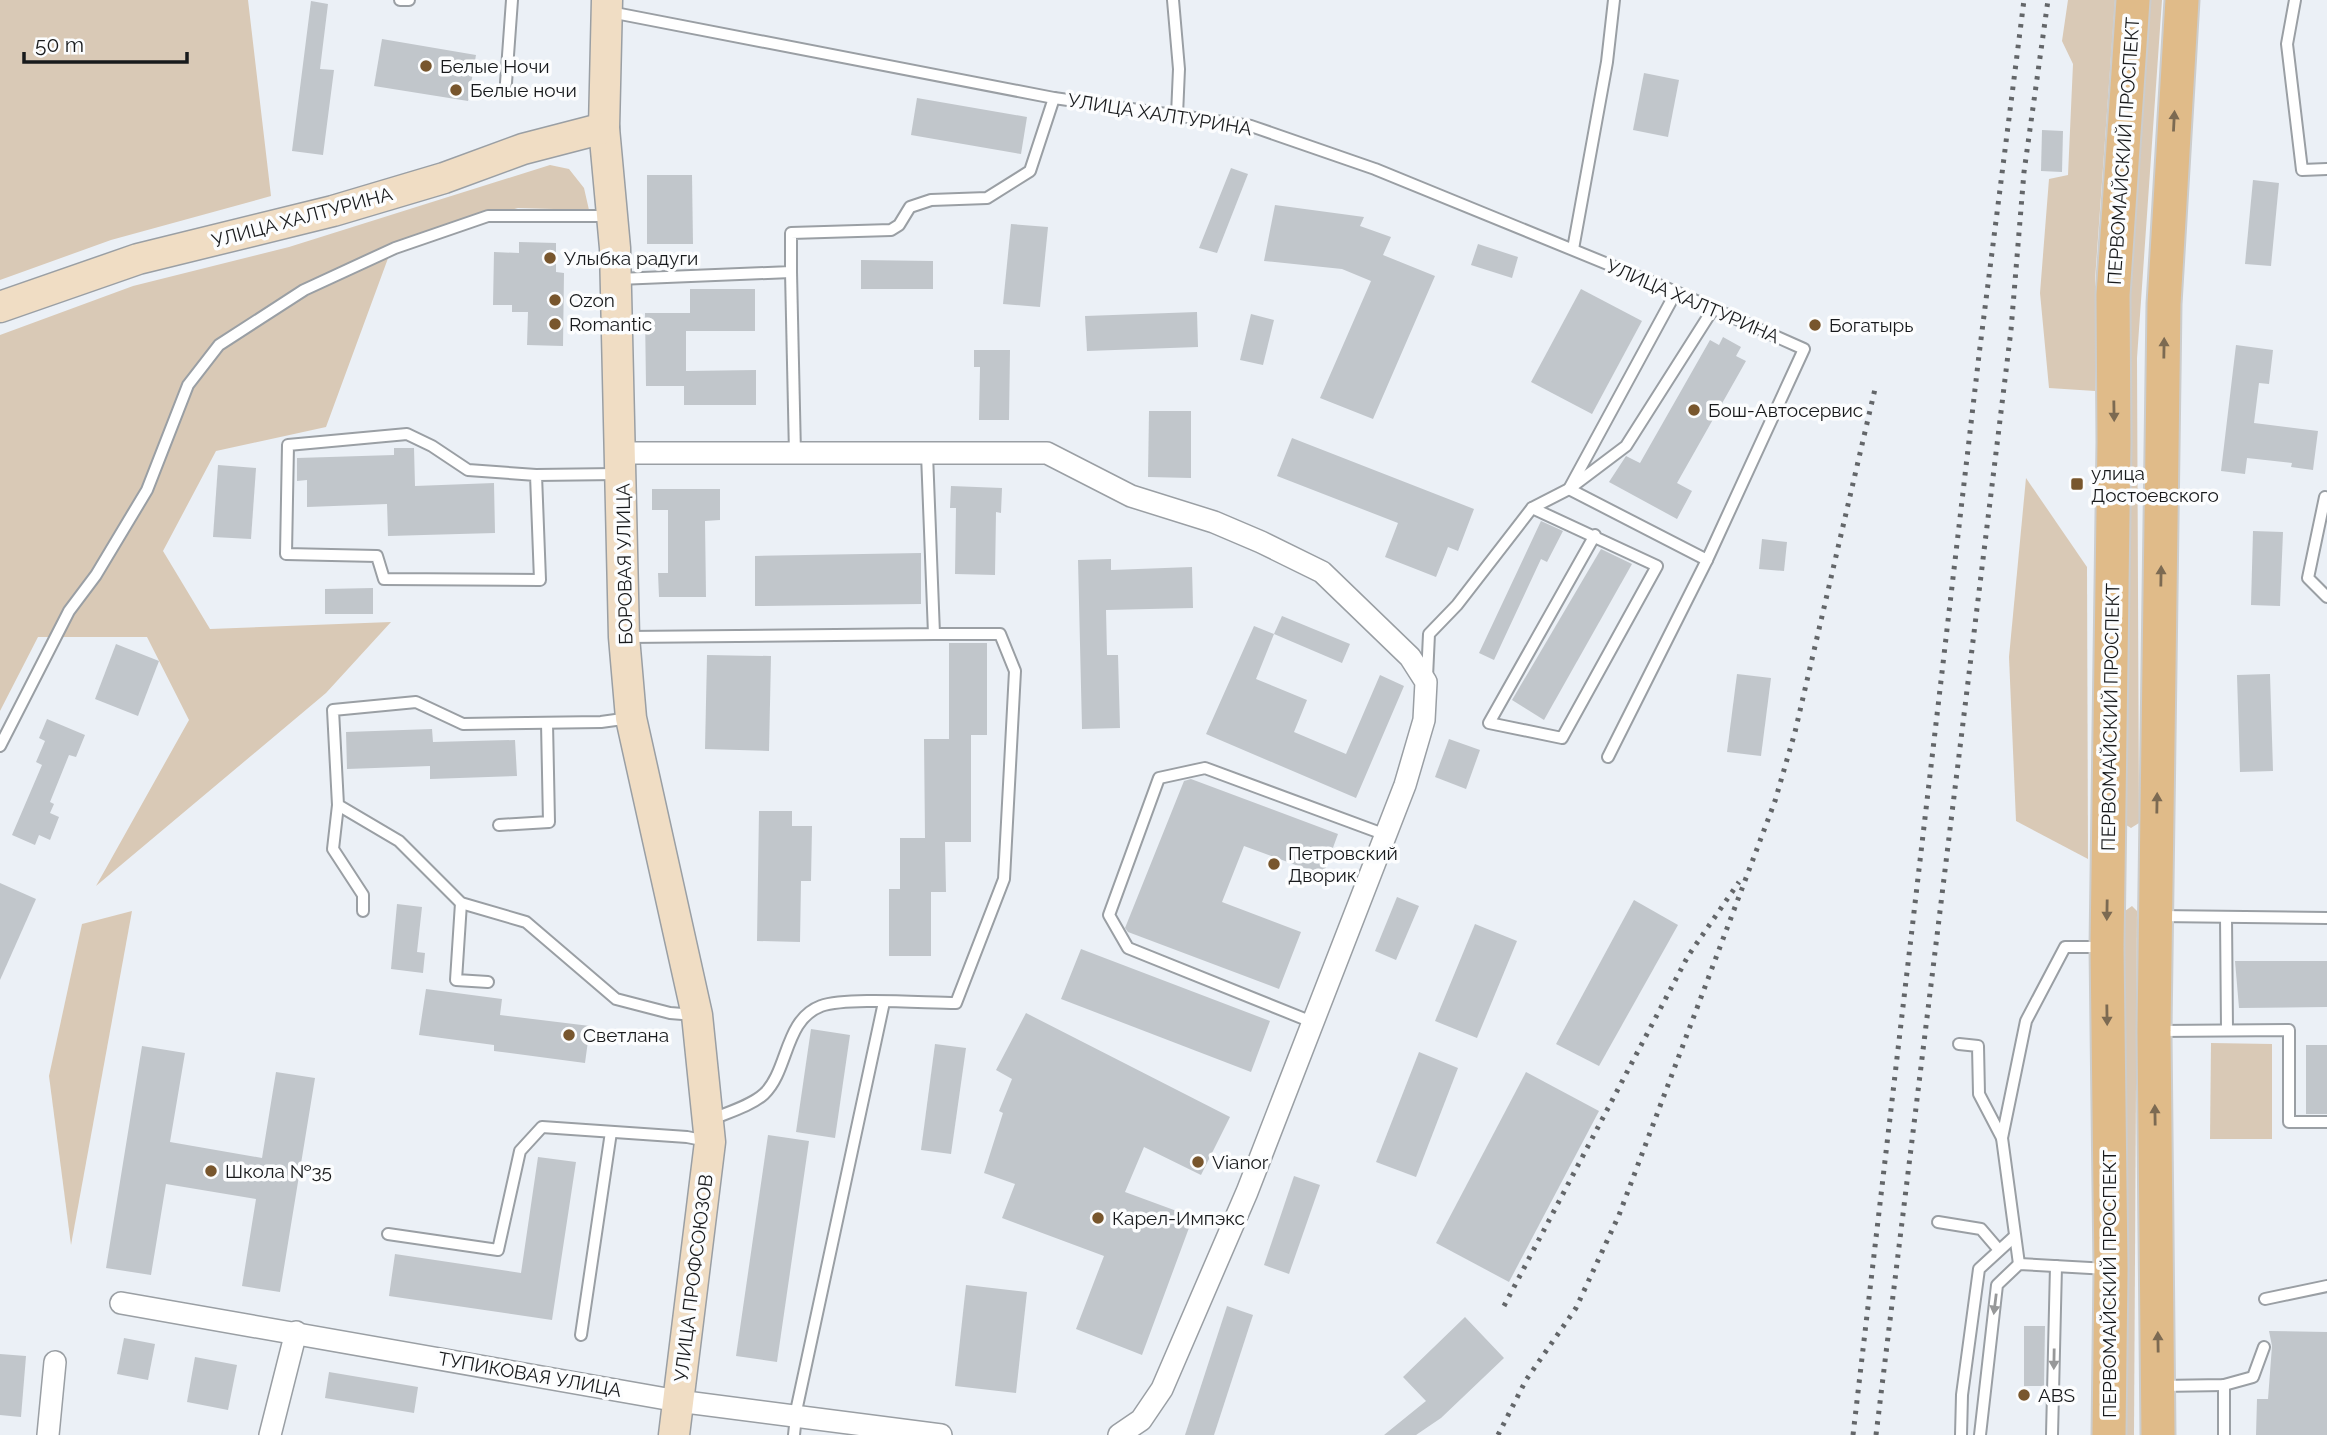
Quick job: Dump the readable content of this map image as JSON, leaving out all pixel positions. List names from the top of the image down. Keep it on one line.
{"streets":{"main road":["УЛИЦА ХАЛТУРИНА","ПЕРВОМАЙСКИЙ ПРОСПЕКТ","БОРОВАЯ УЛИЦА","УЛИЦА ПРОФСОЮЗОВ"],"street":["ТУПИКОВАЯ УЛИЦА"]},"crossings":[["УЛИЦА ХАЛТУРИНА","БОРОВАЯ УЛИЦА"],["БОРОВАЯ УЛИЦА","УЛИЦА ПРОФСОЮЗОВ"],["УЛИЦА ПРОФСОЮЗОВ","ТУПИКОВАЯ УЛИЦА"]],"places":{"other":["Белые Ночи","Белые ночи","Улыбка радуги","Ozon","Romantic","Богатырь","Бош-Автосервис","Петровский Дворик","Светлана","Vianor","Школа №35","Карел-Импэкс","ABS"],"transit":["улица Достоевского"]},"scale_bar":"50 m"}
